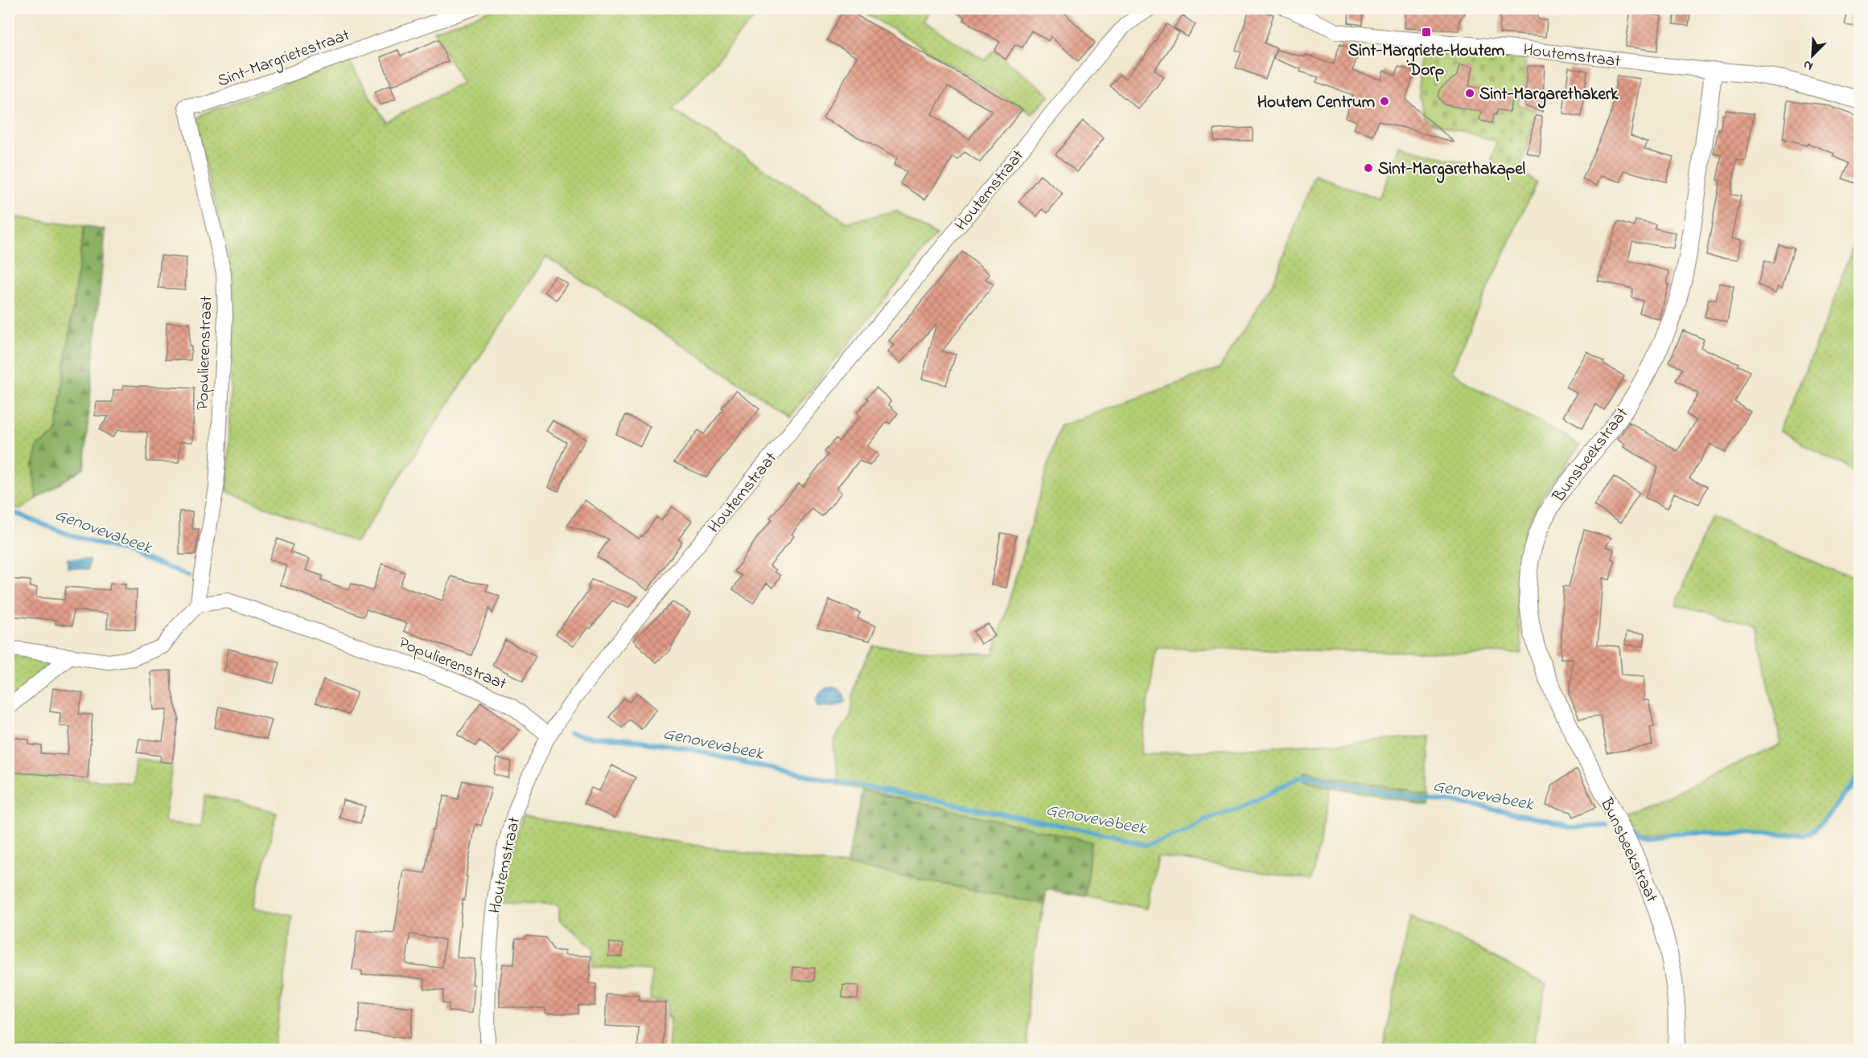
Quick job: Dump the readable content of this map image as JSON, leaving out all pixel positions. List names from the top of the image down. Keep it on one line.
{"streets":{"street":["Houtemstraat","Sint-Margrietestraat","Populierenstraat","Bunsbeekstraat"]},"crossings":[["Houtemstraat","Populierenstraat"],["Houtemstraat","Bunsbeekstraat"],["Sint-Margrietestraat","Populierenstraat"]],"water":["Genovevabeek"],"places":{"transit":["Sint-Margriete-Houtem Dorp"],"other":["Sint-Margarethakerk","Houtem Centrum","Sint-Margarethakapel"]},"north":"bottom left"}
